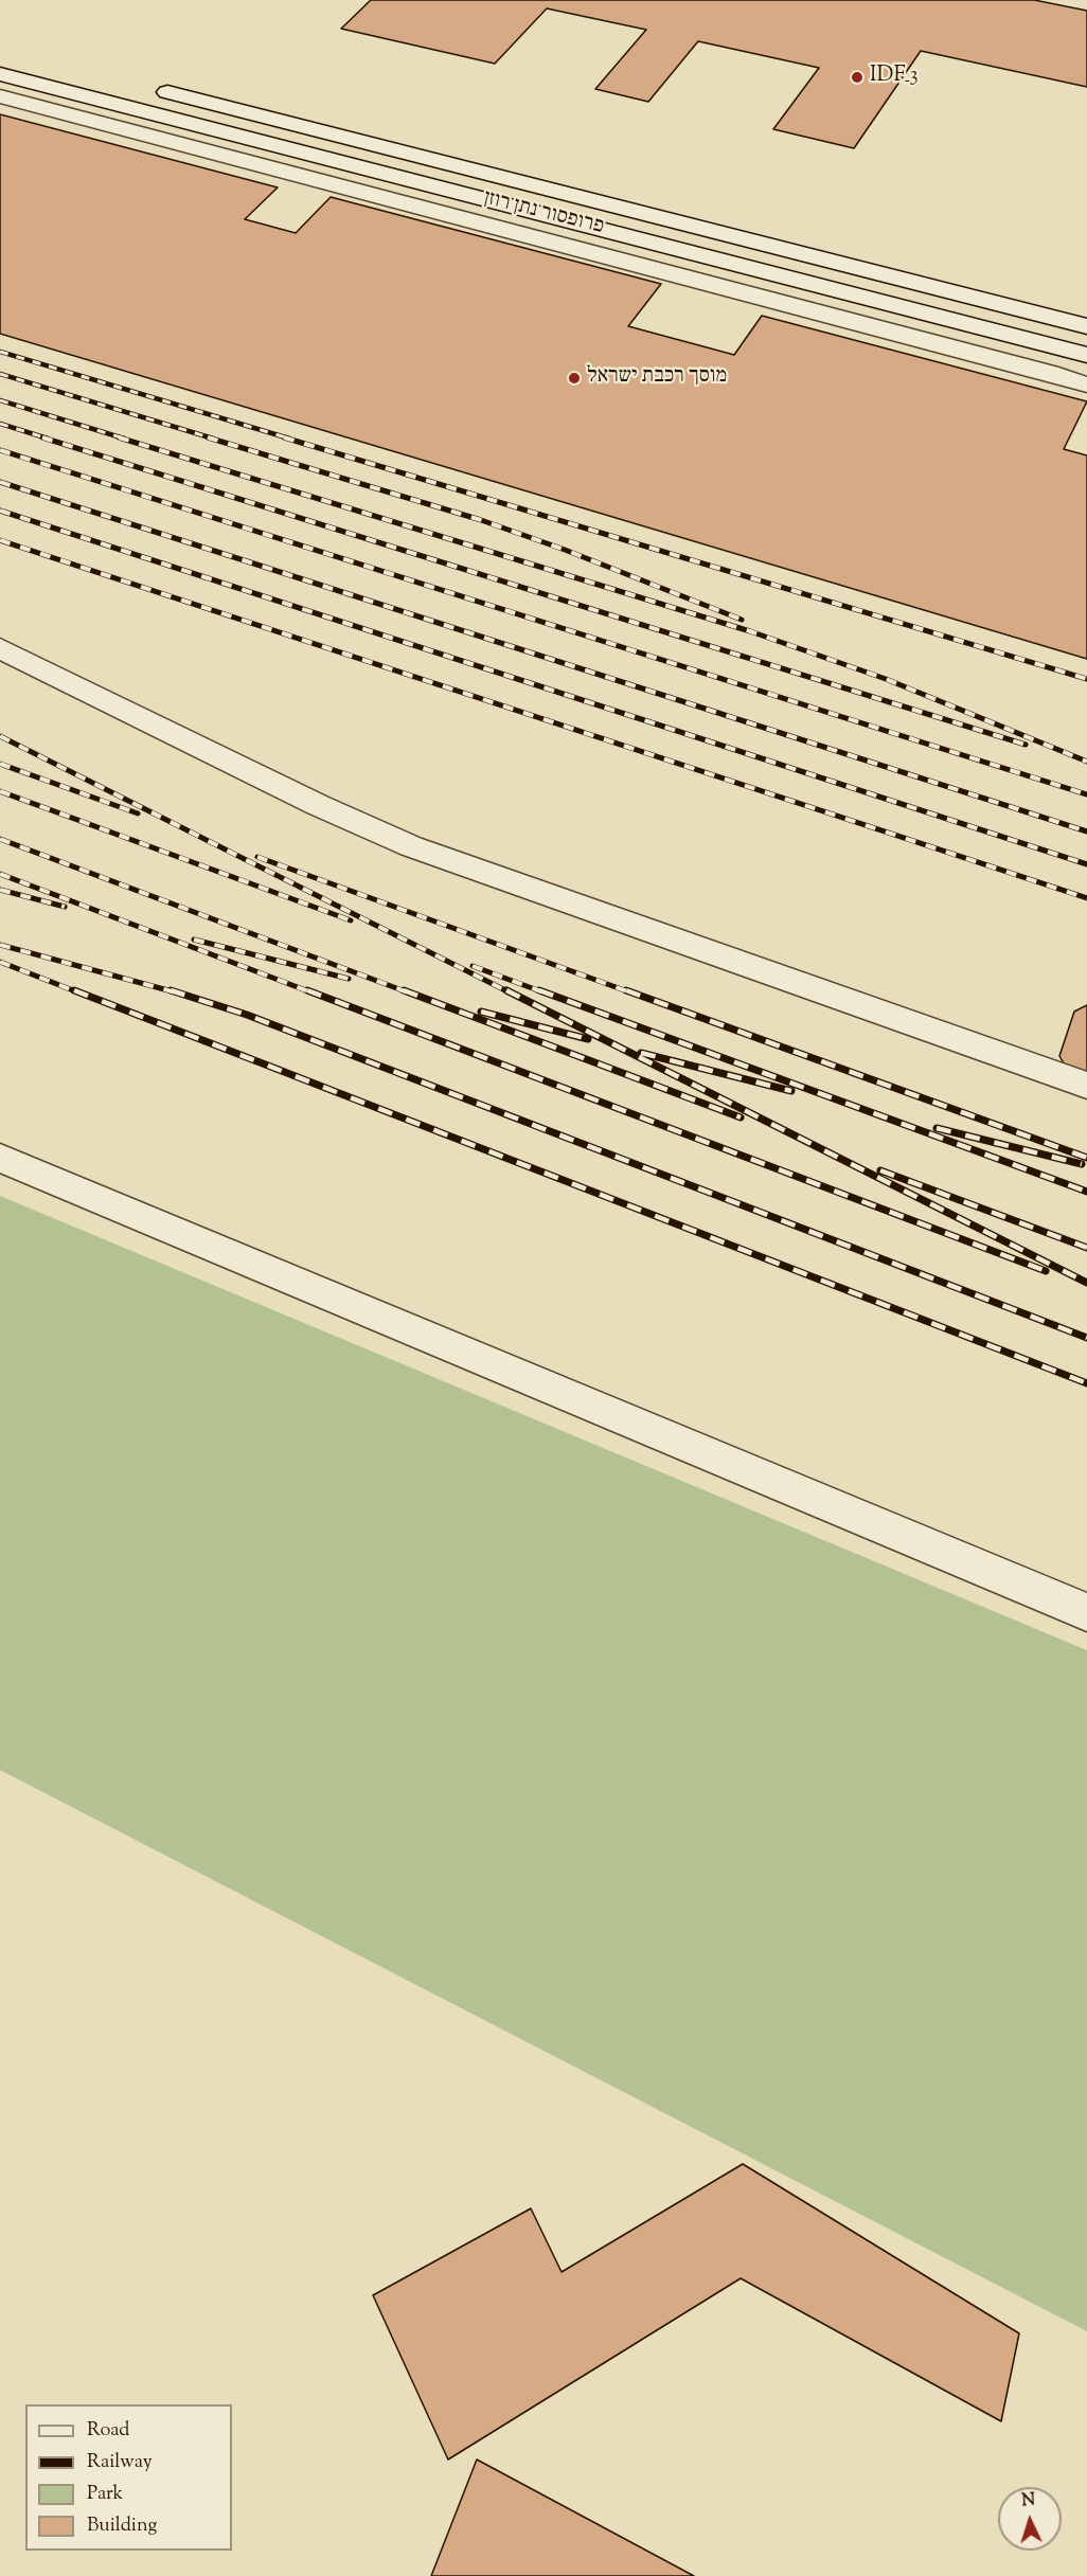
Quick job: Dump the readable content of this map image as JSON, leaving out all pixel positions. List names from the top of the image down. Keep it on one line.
{"streets":{"street":["פרופסור נתן רוזן"]},"places":["IDF_3","מוסך רכבת ישראל"],"legend":["Road","Railway","Park","Building"],"north":"top"}
